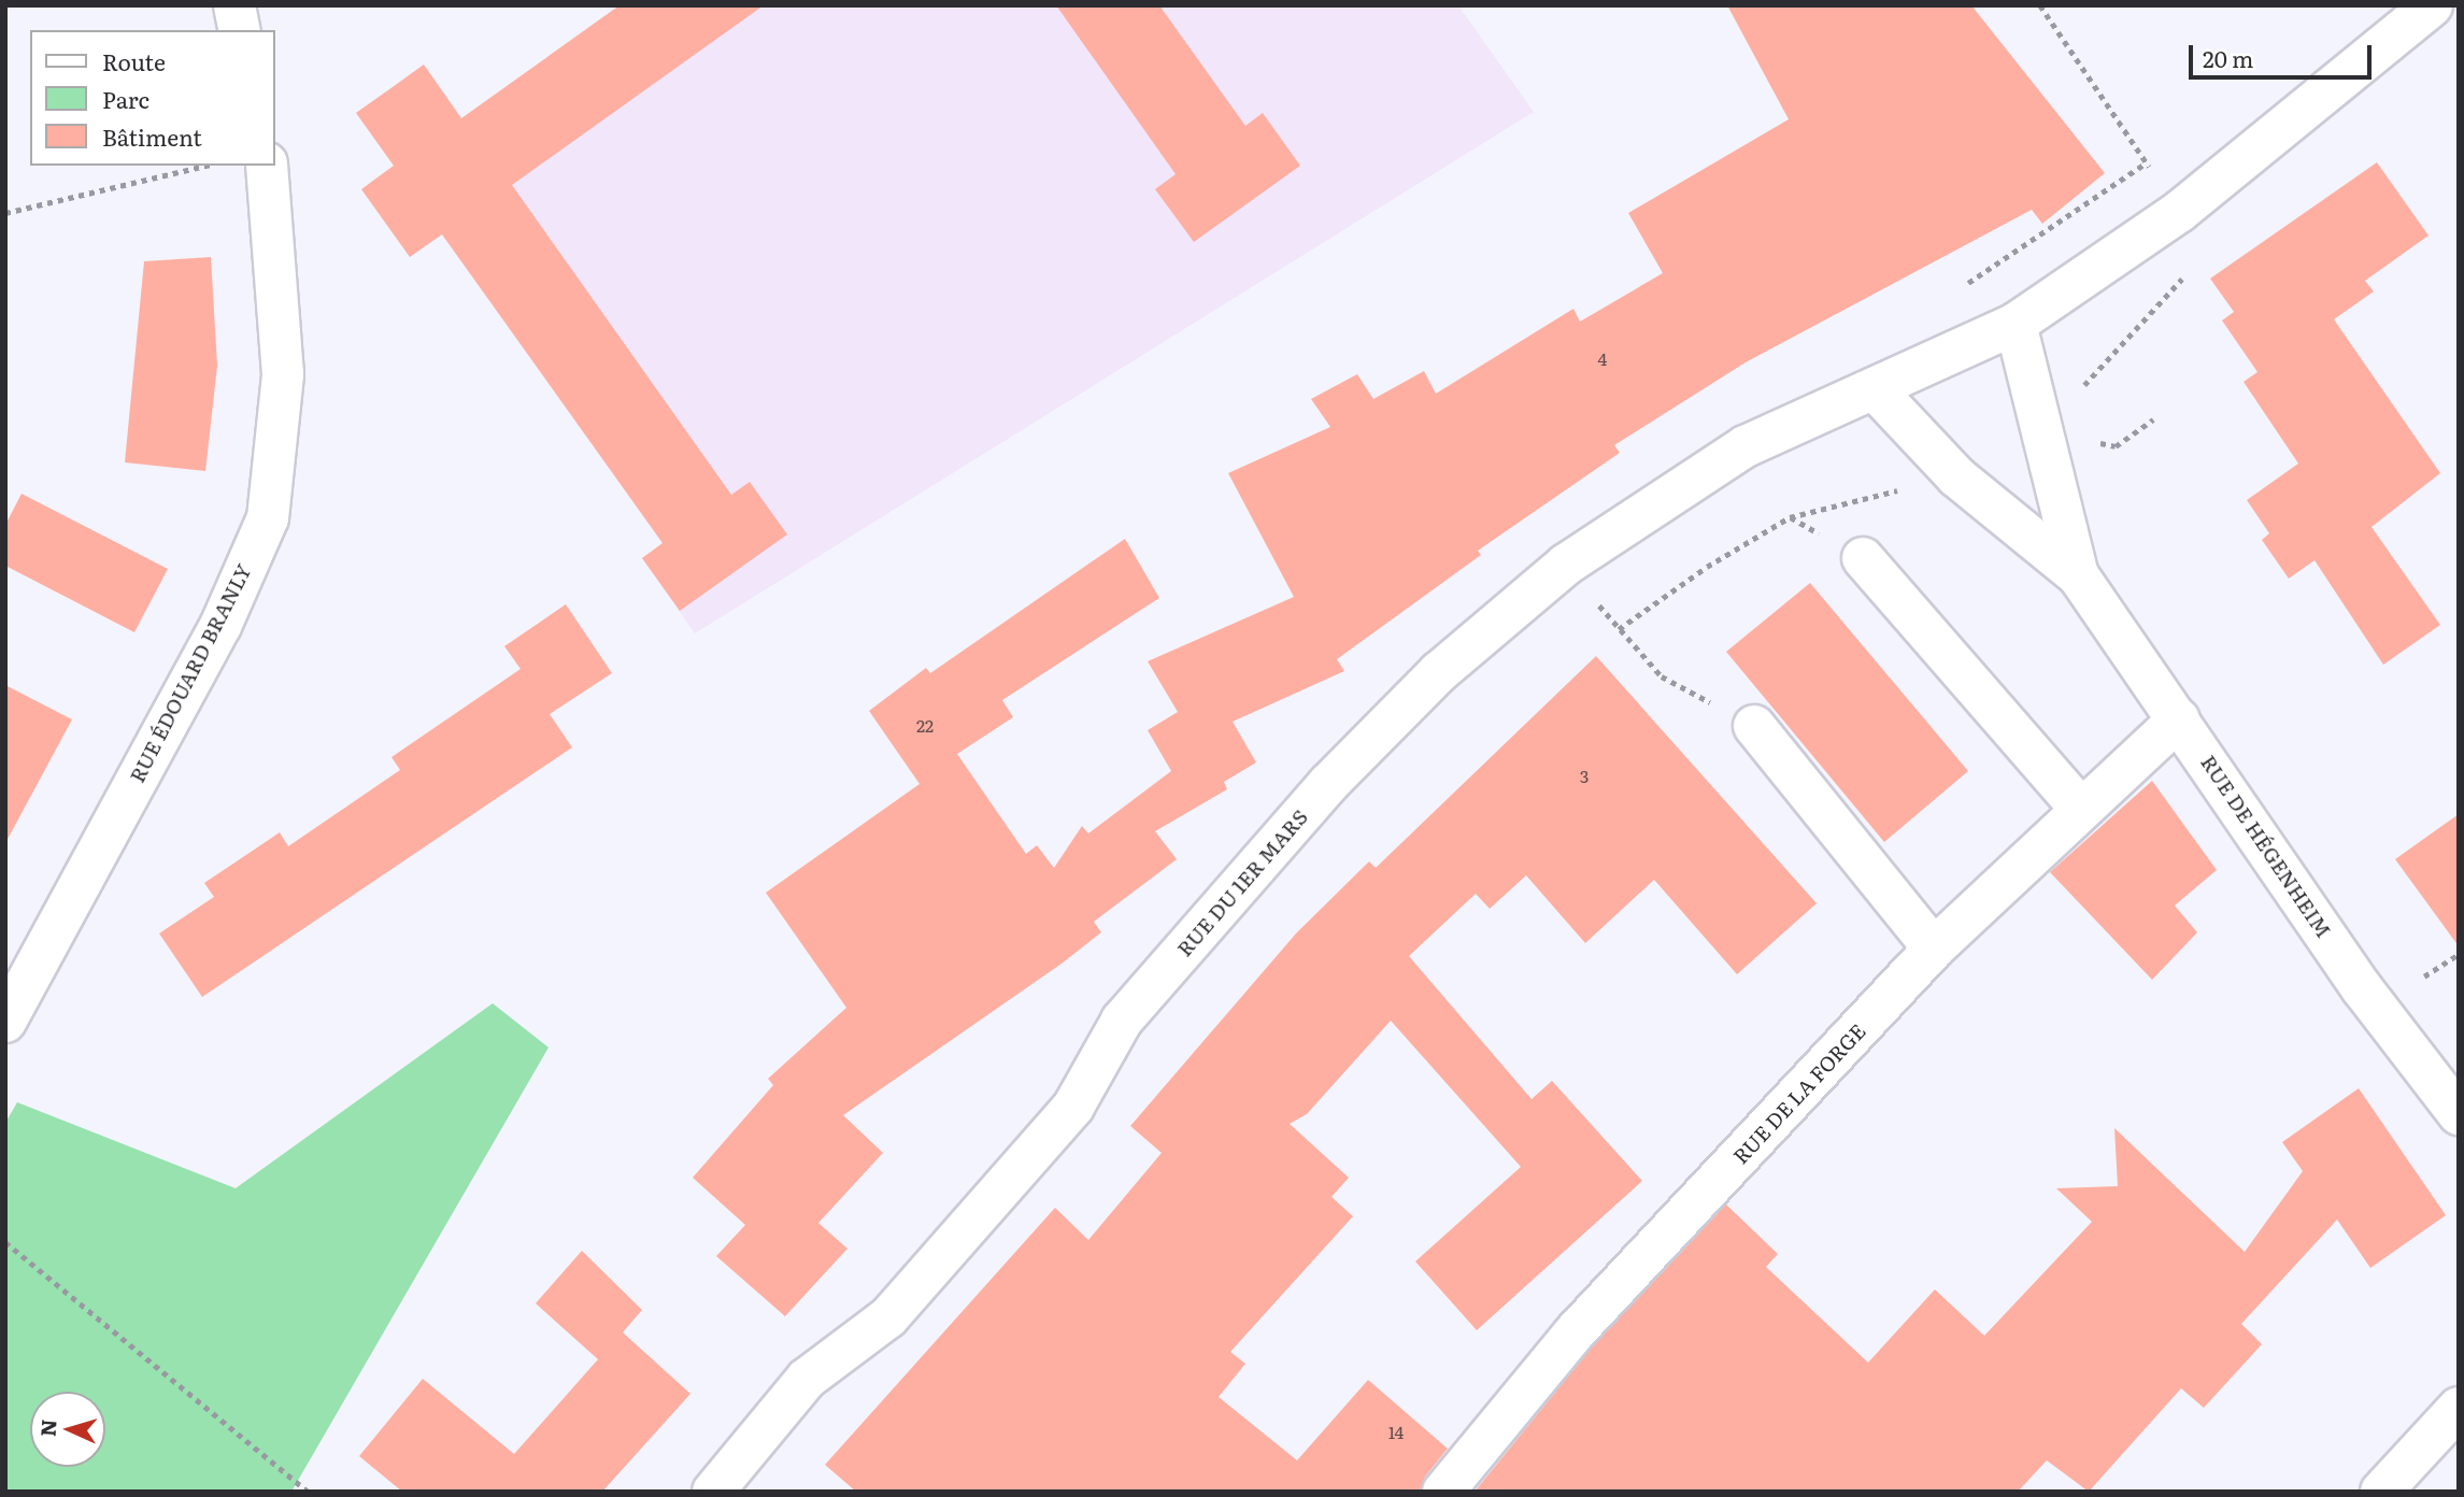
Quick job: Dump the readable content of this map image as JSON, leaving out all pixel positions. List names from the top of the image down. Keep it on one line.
{"streets":{"main road":["RUE ÉDOUARD BRANLY","RUE DE HÉGENHEIM","RUE DU 1ER MARS","RUE DE LA FORGE"]},"crossings":[["RUE DE HÉGENHEIM","RUE DU 1ER MARS"],["RUE DE HÉGENHEIM","RUE DE LA FORGE"]],"house_numbers":["4","22","3","14"],"legend":["Route","Parc","Bâtiment"],"scale_bar":"20 m","north":"left"}
